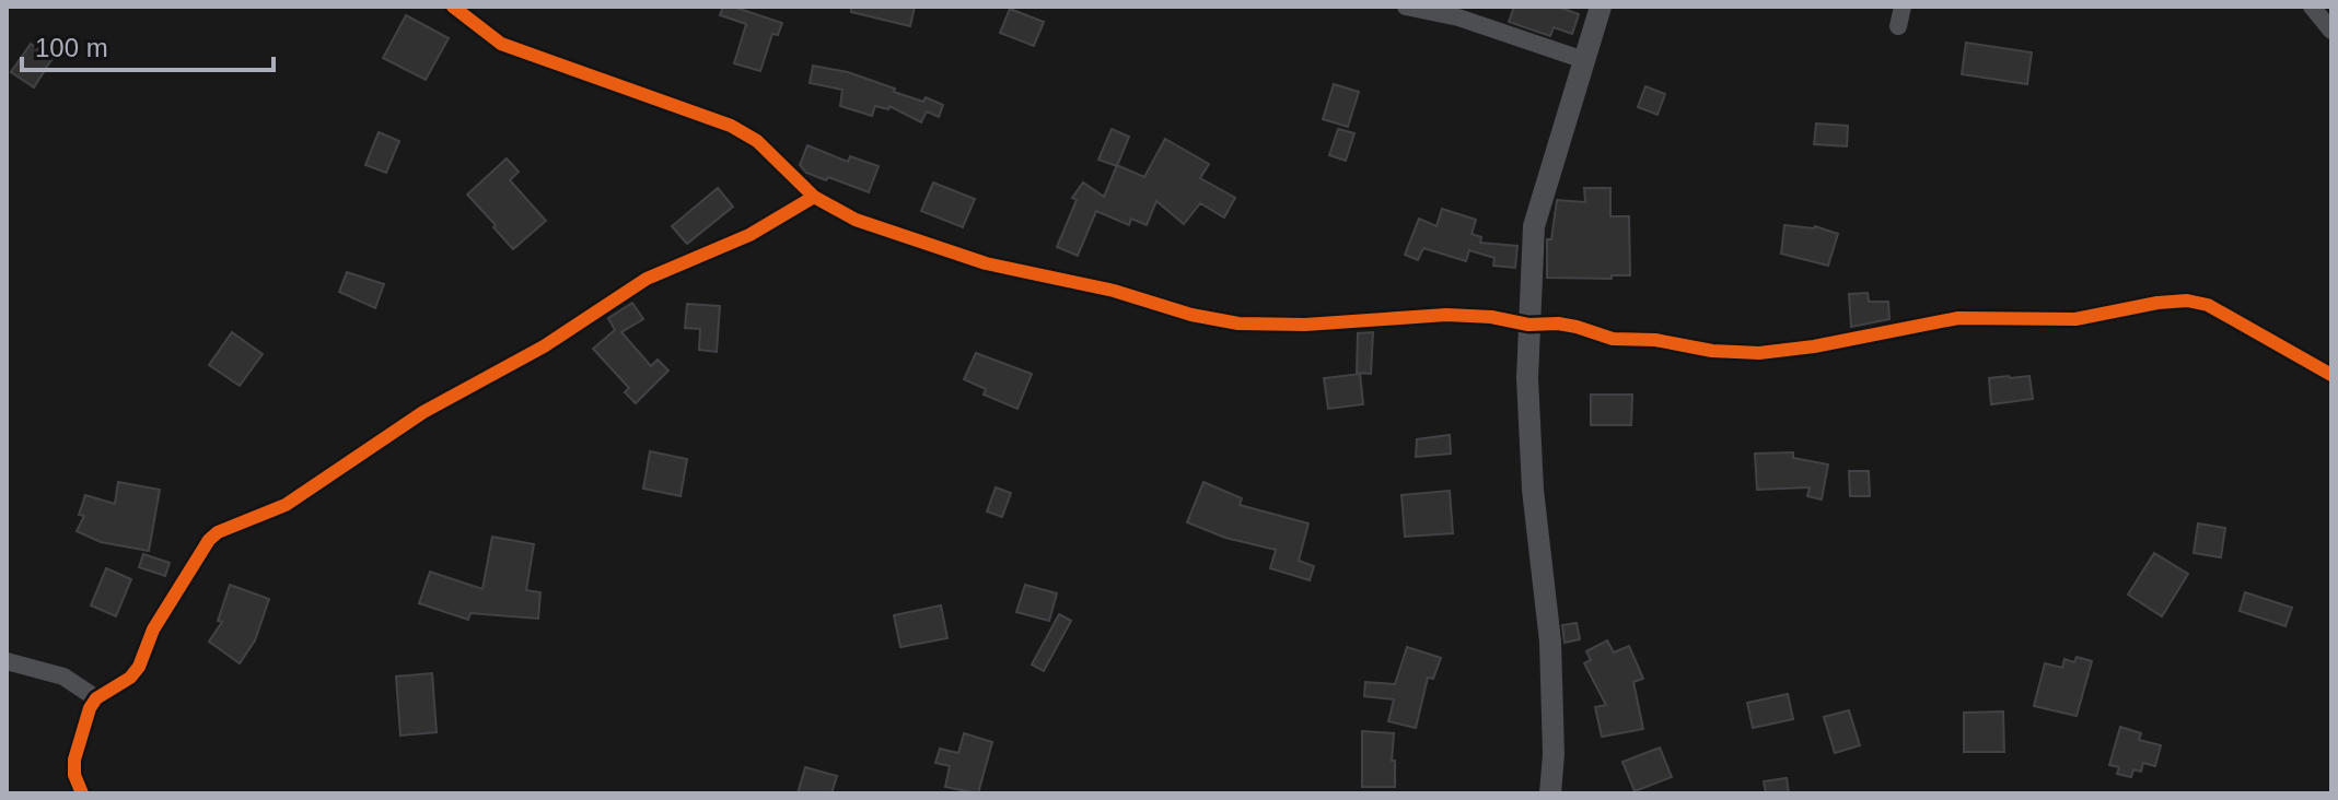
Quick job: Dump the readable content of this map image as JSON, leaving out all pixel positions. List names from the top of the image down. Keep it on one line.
{"scale_bar":"100 m"}
